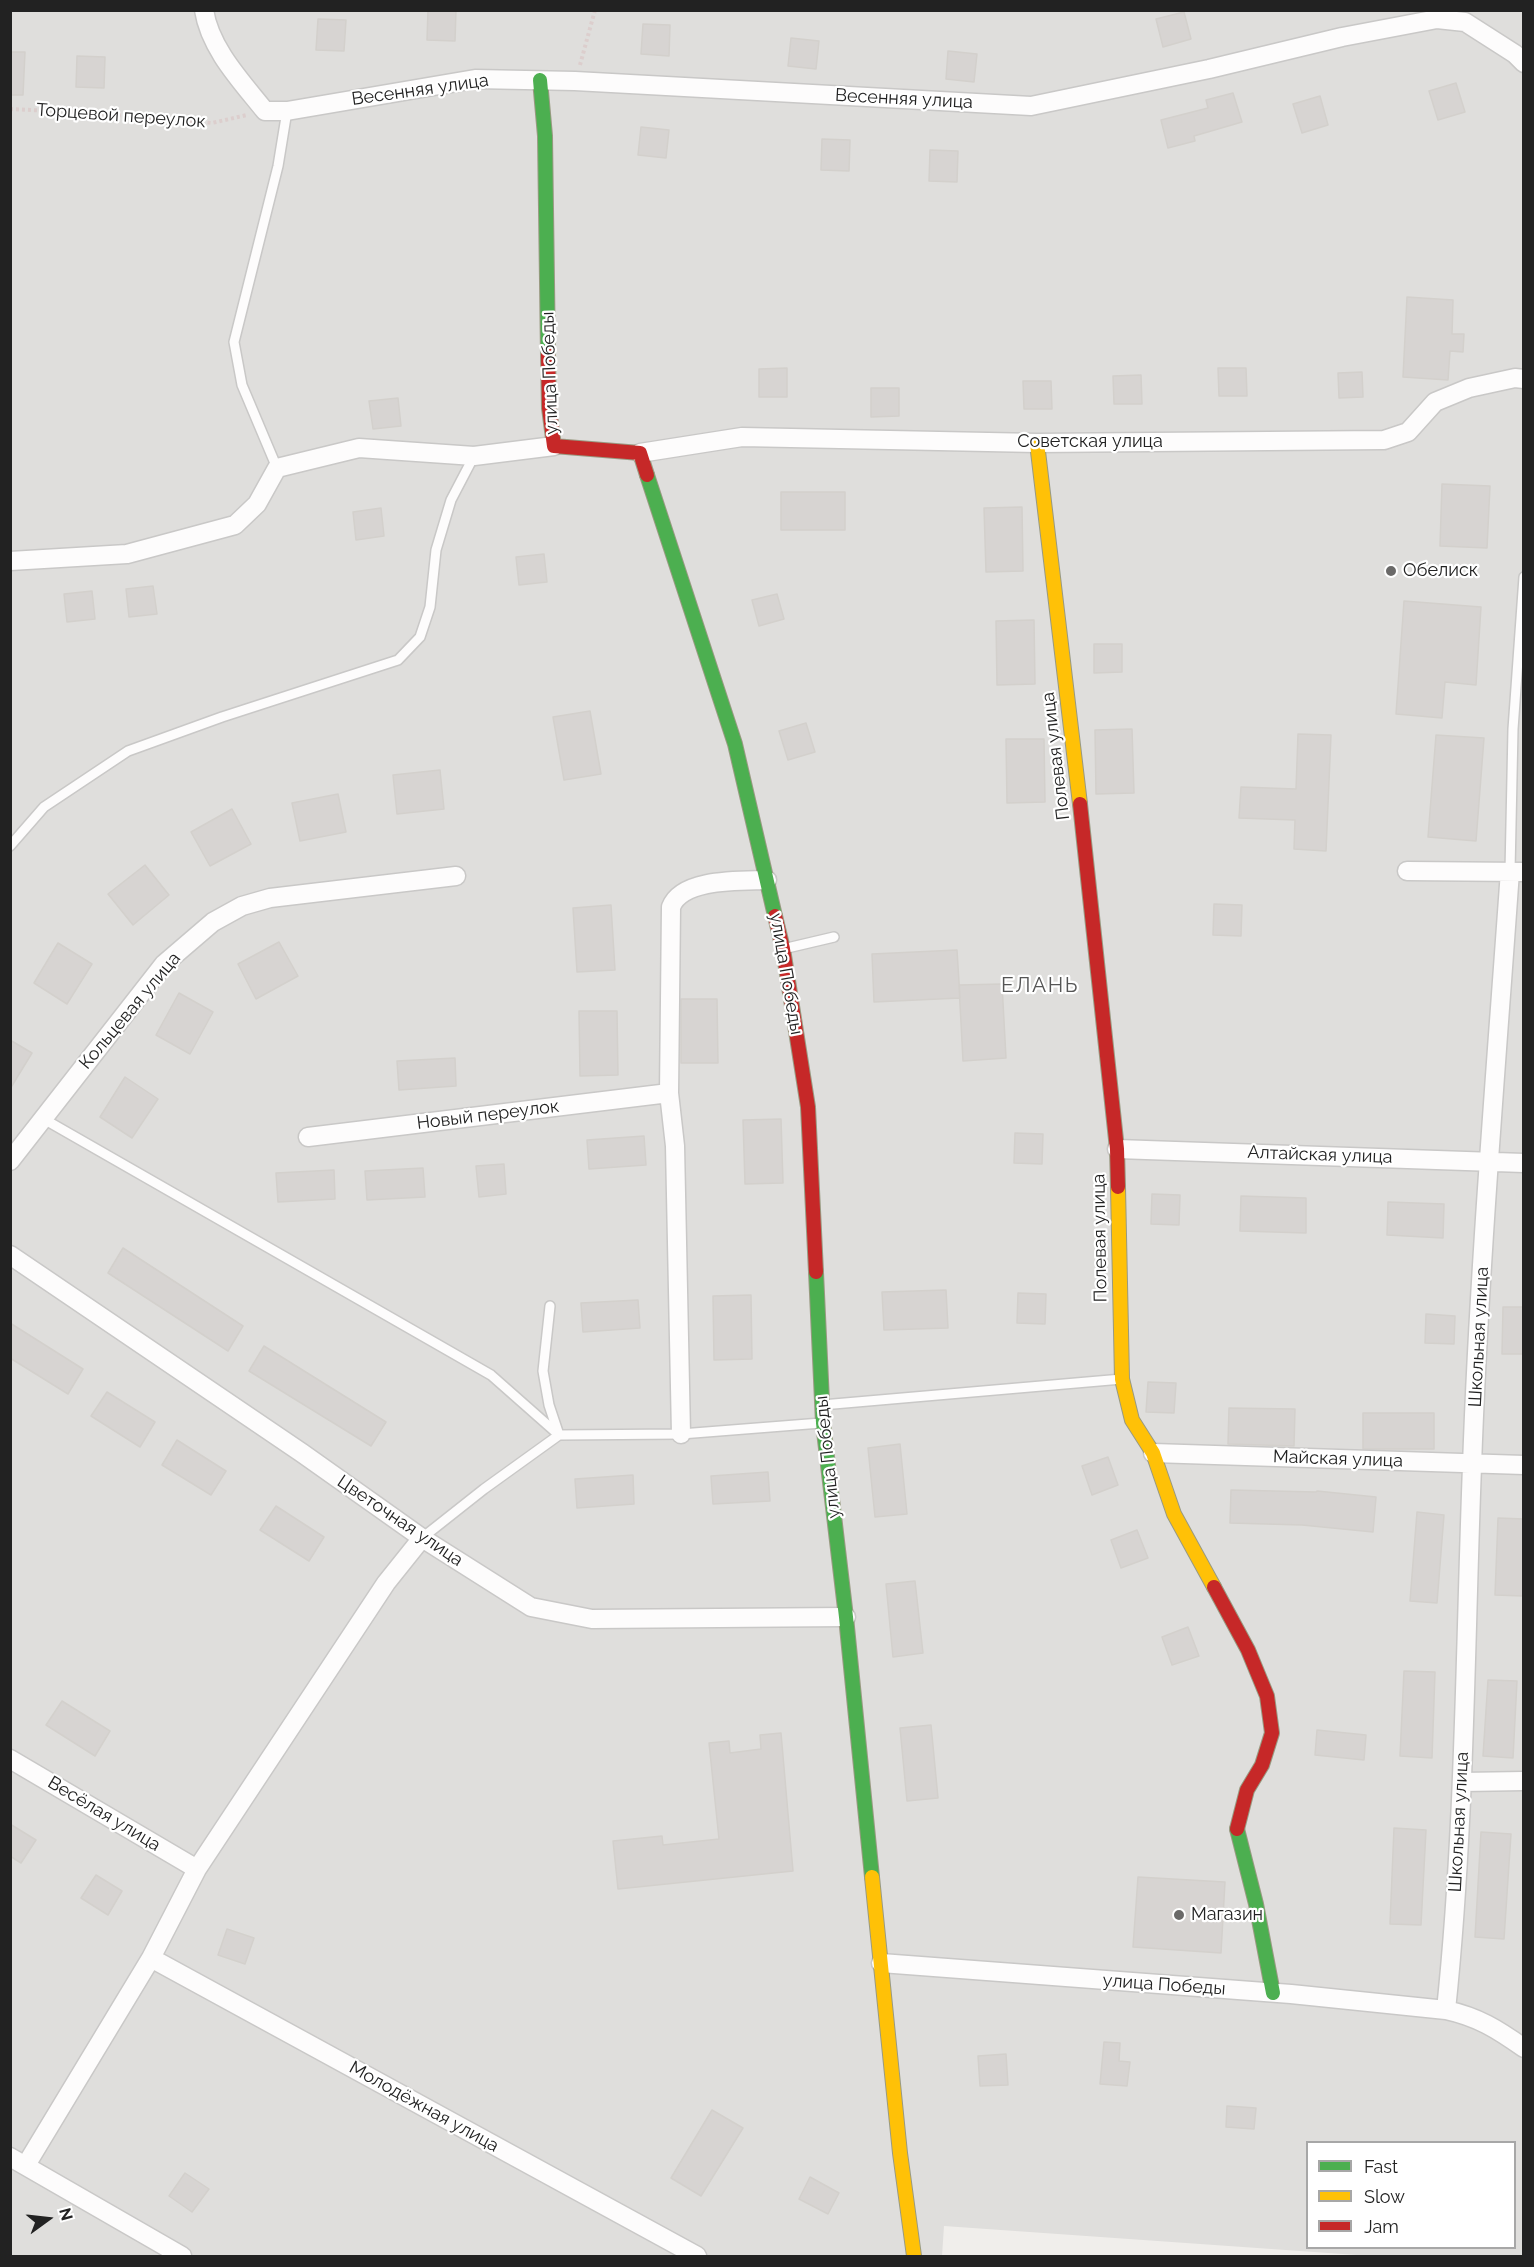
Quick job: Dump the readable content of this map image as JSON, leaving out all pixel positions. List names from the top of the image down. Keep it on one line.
{"streets":{"street":["Весенняя улица","улица Победы","Советская улица","Полевая улица","Кольцевая улица","Новый переулок","Алтайская улица","Школьная улица","Майская улица","Цветочная улица","Весёлая улица","Молодёжная улица"],"path":["Торцевой переулок"]},"crossings":[["Весенняя улица","Торцевой переулок"],["Весенняя улица","улица Победы"],["улица Победы","Советская улица"],["улица Победы","Полевая улица"],["улица Победы","Школьная улица"],["улица Победы","Цветочная улица"],["Советская улица","Полевая улица"],["Полевая улица","Алтайская улица"],["Полевая улица","Майская улица"],["Алтайская улица","Школьная улица"],["Школьная улица","Майская улица"]],"districts":["ЕЛАНЬ"],"places":["Обелиск","Магазин"],"legend":["Fast","Slow","Jam"],"north":"right"}
